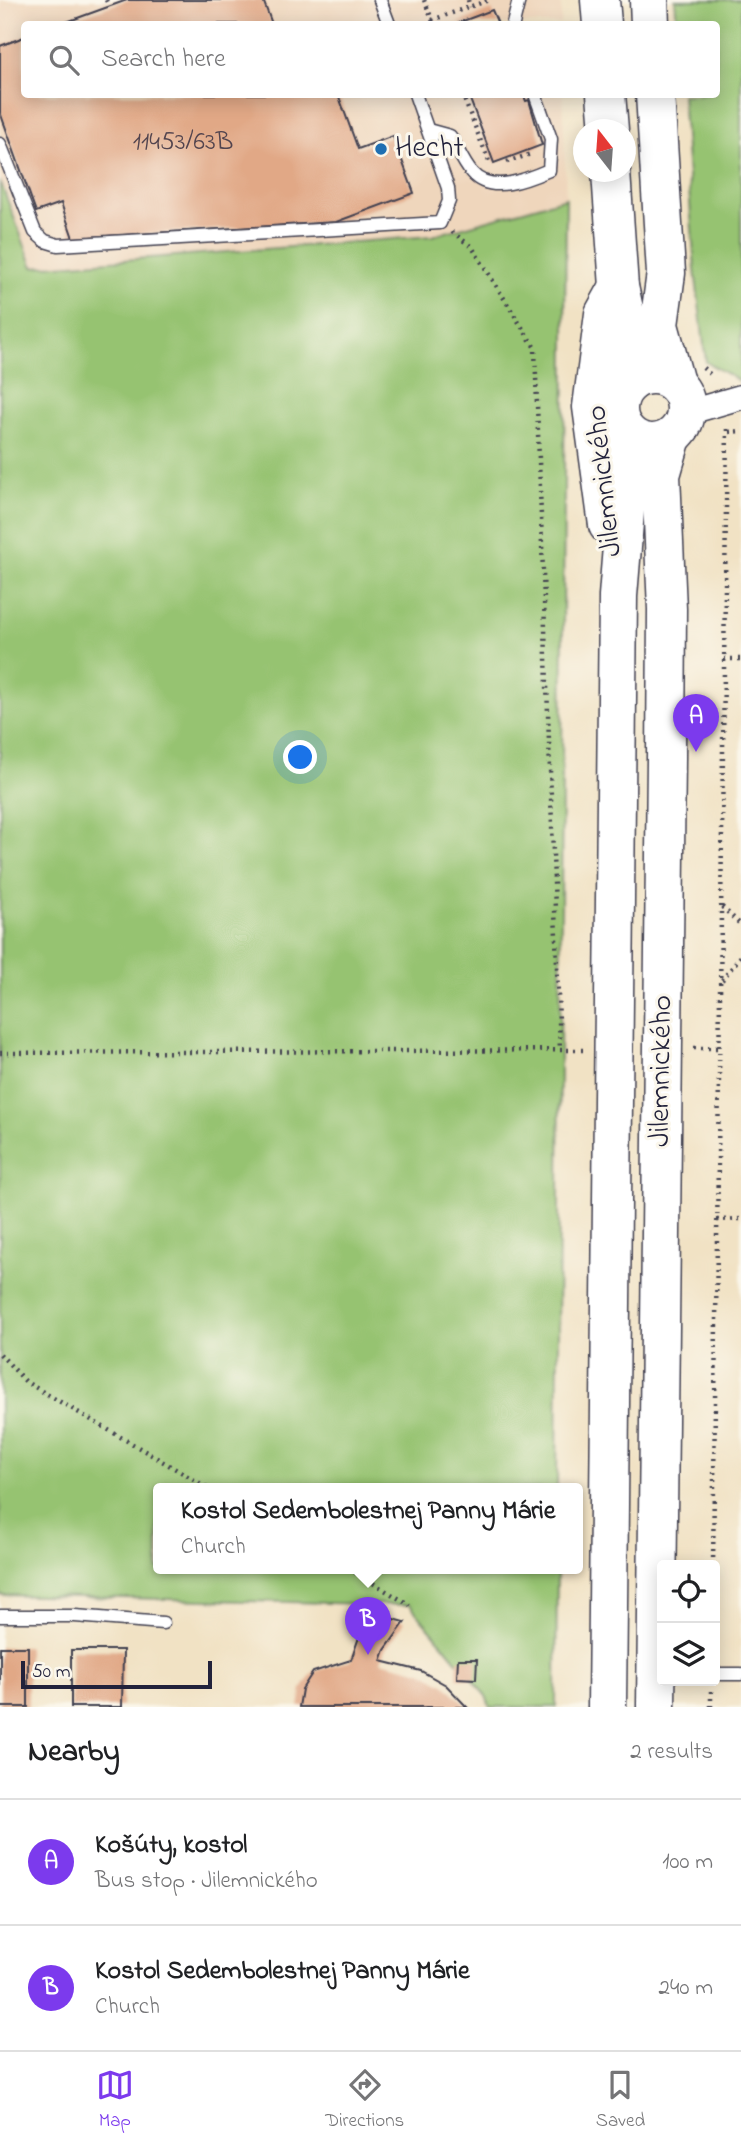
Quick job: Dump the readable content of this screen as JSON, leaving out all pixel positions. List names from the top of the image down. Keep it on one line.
{"streets":{"main road":["Jilemnického"]},"places":["Hecht"],"house_numbers":["11453/63B"],"scale_bar":"50 m","north":"top","page":{"search":"Search here","pins":["A","B"],"popup":["Kostol Sedembolestnej Panny Márie","Church"],"scale":"50 m","heading":["Nearby","2 results"],"list":[{"mark":"A","name":"Košúty, kostol","note":"Bus stop · Jilemnického","value":"100 m"},{"mark":"B","name":"Kostol Sedembolestnej Panny Márie","note":"Church","value":"240 m"}],"nav":["Map","Directions","Saved"]}}
